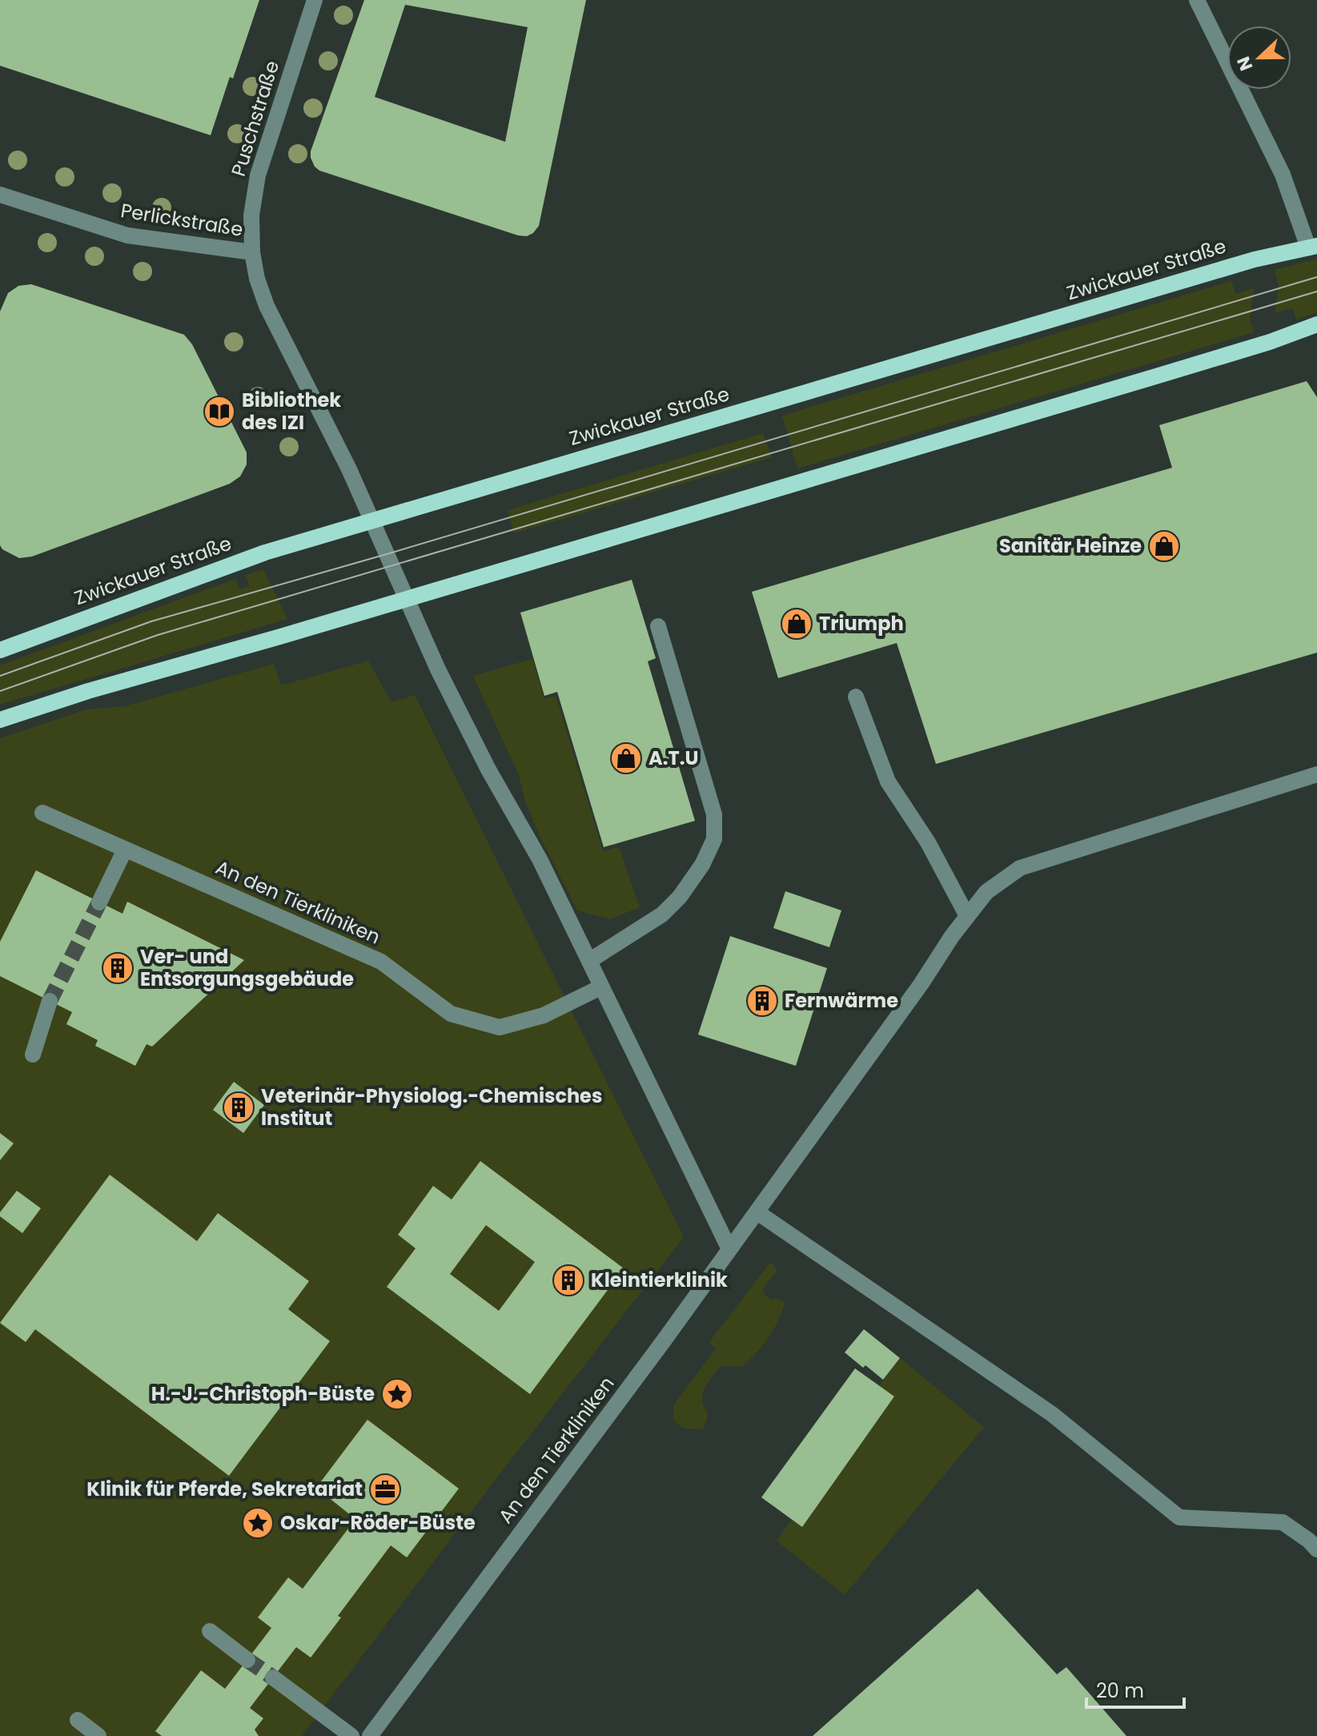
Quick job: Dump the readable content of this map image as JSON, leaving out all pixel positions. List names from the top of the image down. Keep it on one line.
{"streets":{"main road":["Zwickauer Straße"],"street":["Puschstraße","Perlickstraße","An den Tierkliniken"]},"crossings":[["Puschstraße","Perlickstraße"],["Perlickstraße","Zwickauer Straße"]],"places":{"library":["Bibliothek des IZI"],"shop":["Sanitär Heinze","Triumph","A.T.U"],"building":["Ver- und Entsorgungsgebäude","Fernwärme","Veterinär-Physiolog.-Chemisches Institut","Kleintierklinik"],"place":["H.-J.-Christoph-Büste","Oskar-Röder-Büste"],"office":["Klinik für Pferde, Sekretariat"]},"scale_bar":"20 m","north":"left"}
